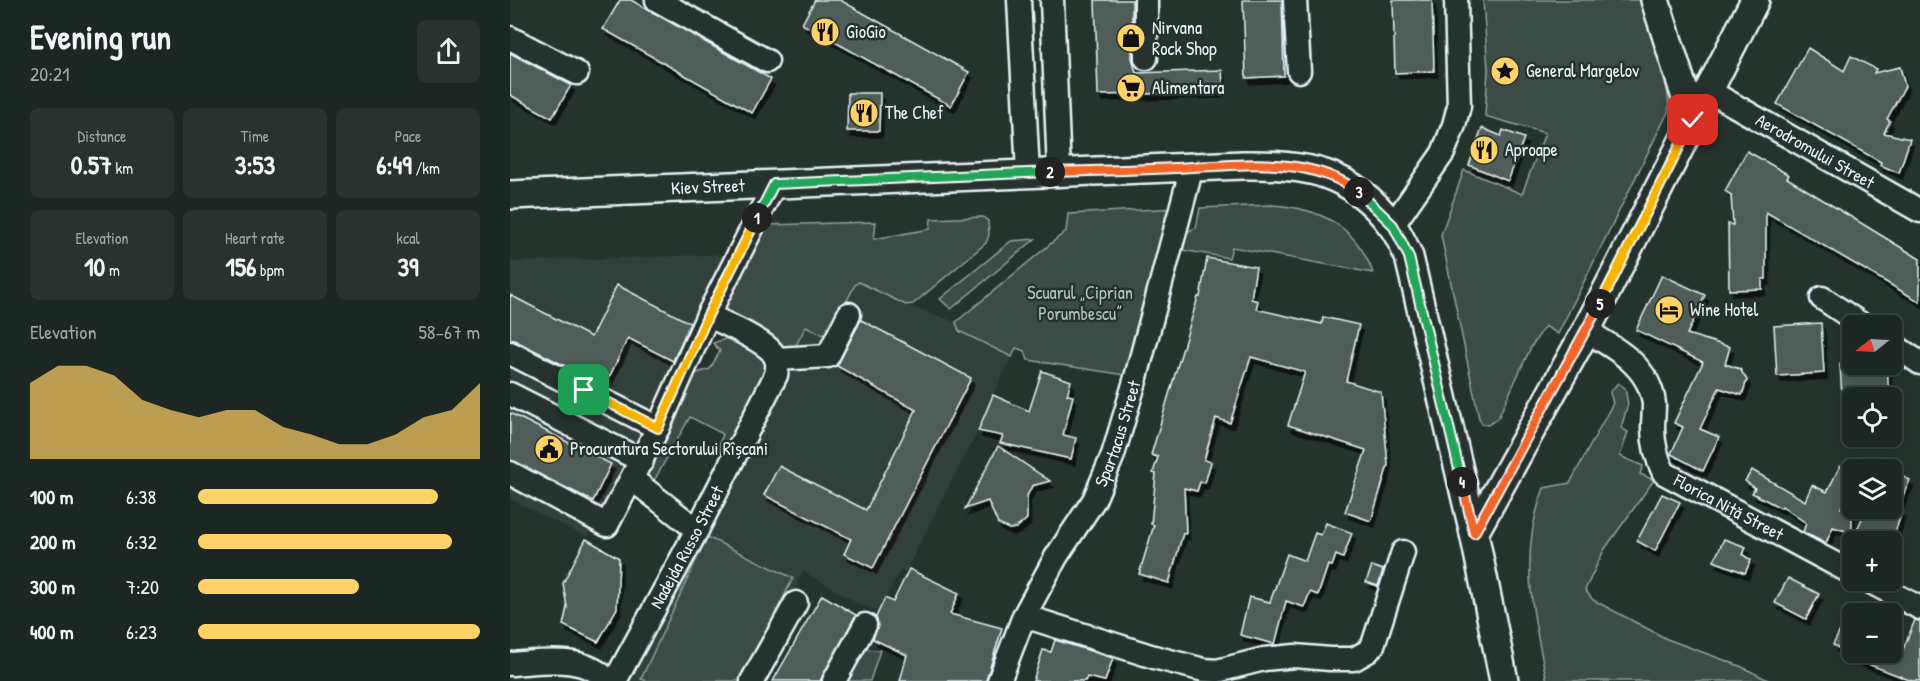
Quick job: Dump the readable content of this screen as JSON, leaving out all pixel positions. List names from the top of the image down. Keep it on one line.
{"streets":{"main road":["Kiev Street"],"street":["Aerodromului Street","Spartacus Street","Florica Niță Street","Nadejda Russo Street"]},"crossings":[["Kiev Street","Spartacus Street"]],"parks":["Scuarul „Ciprian Porumbescu”"],"places":{"restaurant":["GioGio","The Chef","Aproape"],"shop":["Nirvana Rock Shop"],"place":["General Margelov"],"supermarket":["Alimentara"],"hotel":["Wine Hotel"],"public building":["Procuratura Sectorului Rîșcani"]},"north":"left","page":{"heading":["Evening run","20:21"],"stats":[["Distance","0.57 km"],["Time","3:53"],["Pace","6:49 /km"],["Elevation","10 m"],["Heart rate","156 bpm"],["kcal","39"]],"pins":["2","3","1","5","4"],"chart":["Elevation","58–67 m"],"map_buttons":["+","−"],"list":[{"name":"100 m","note":"6:38"},{"name":"200 m","note":"6:32"},{"name":"300 m","note":"7:20"},{"name":"400 m","note":"6:23"}]}}
